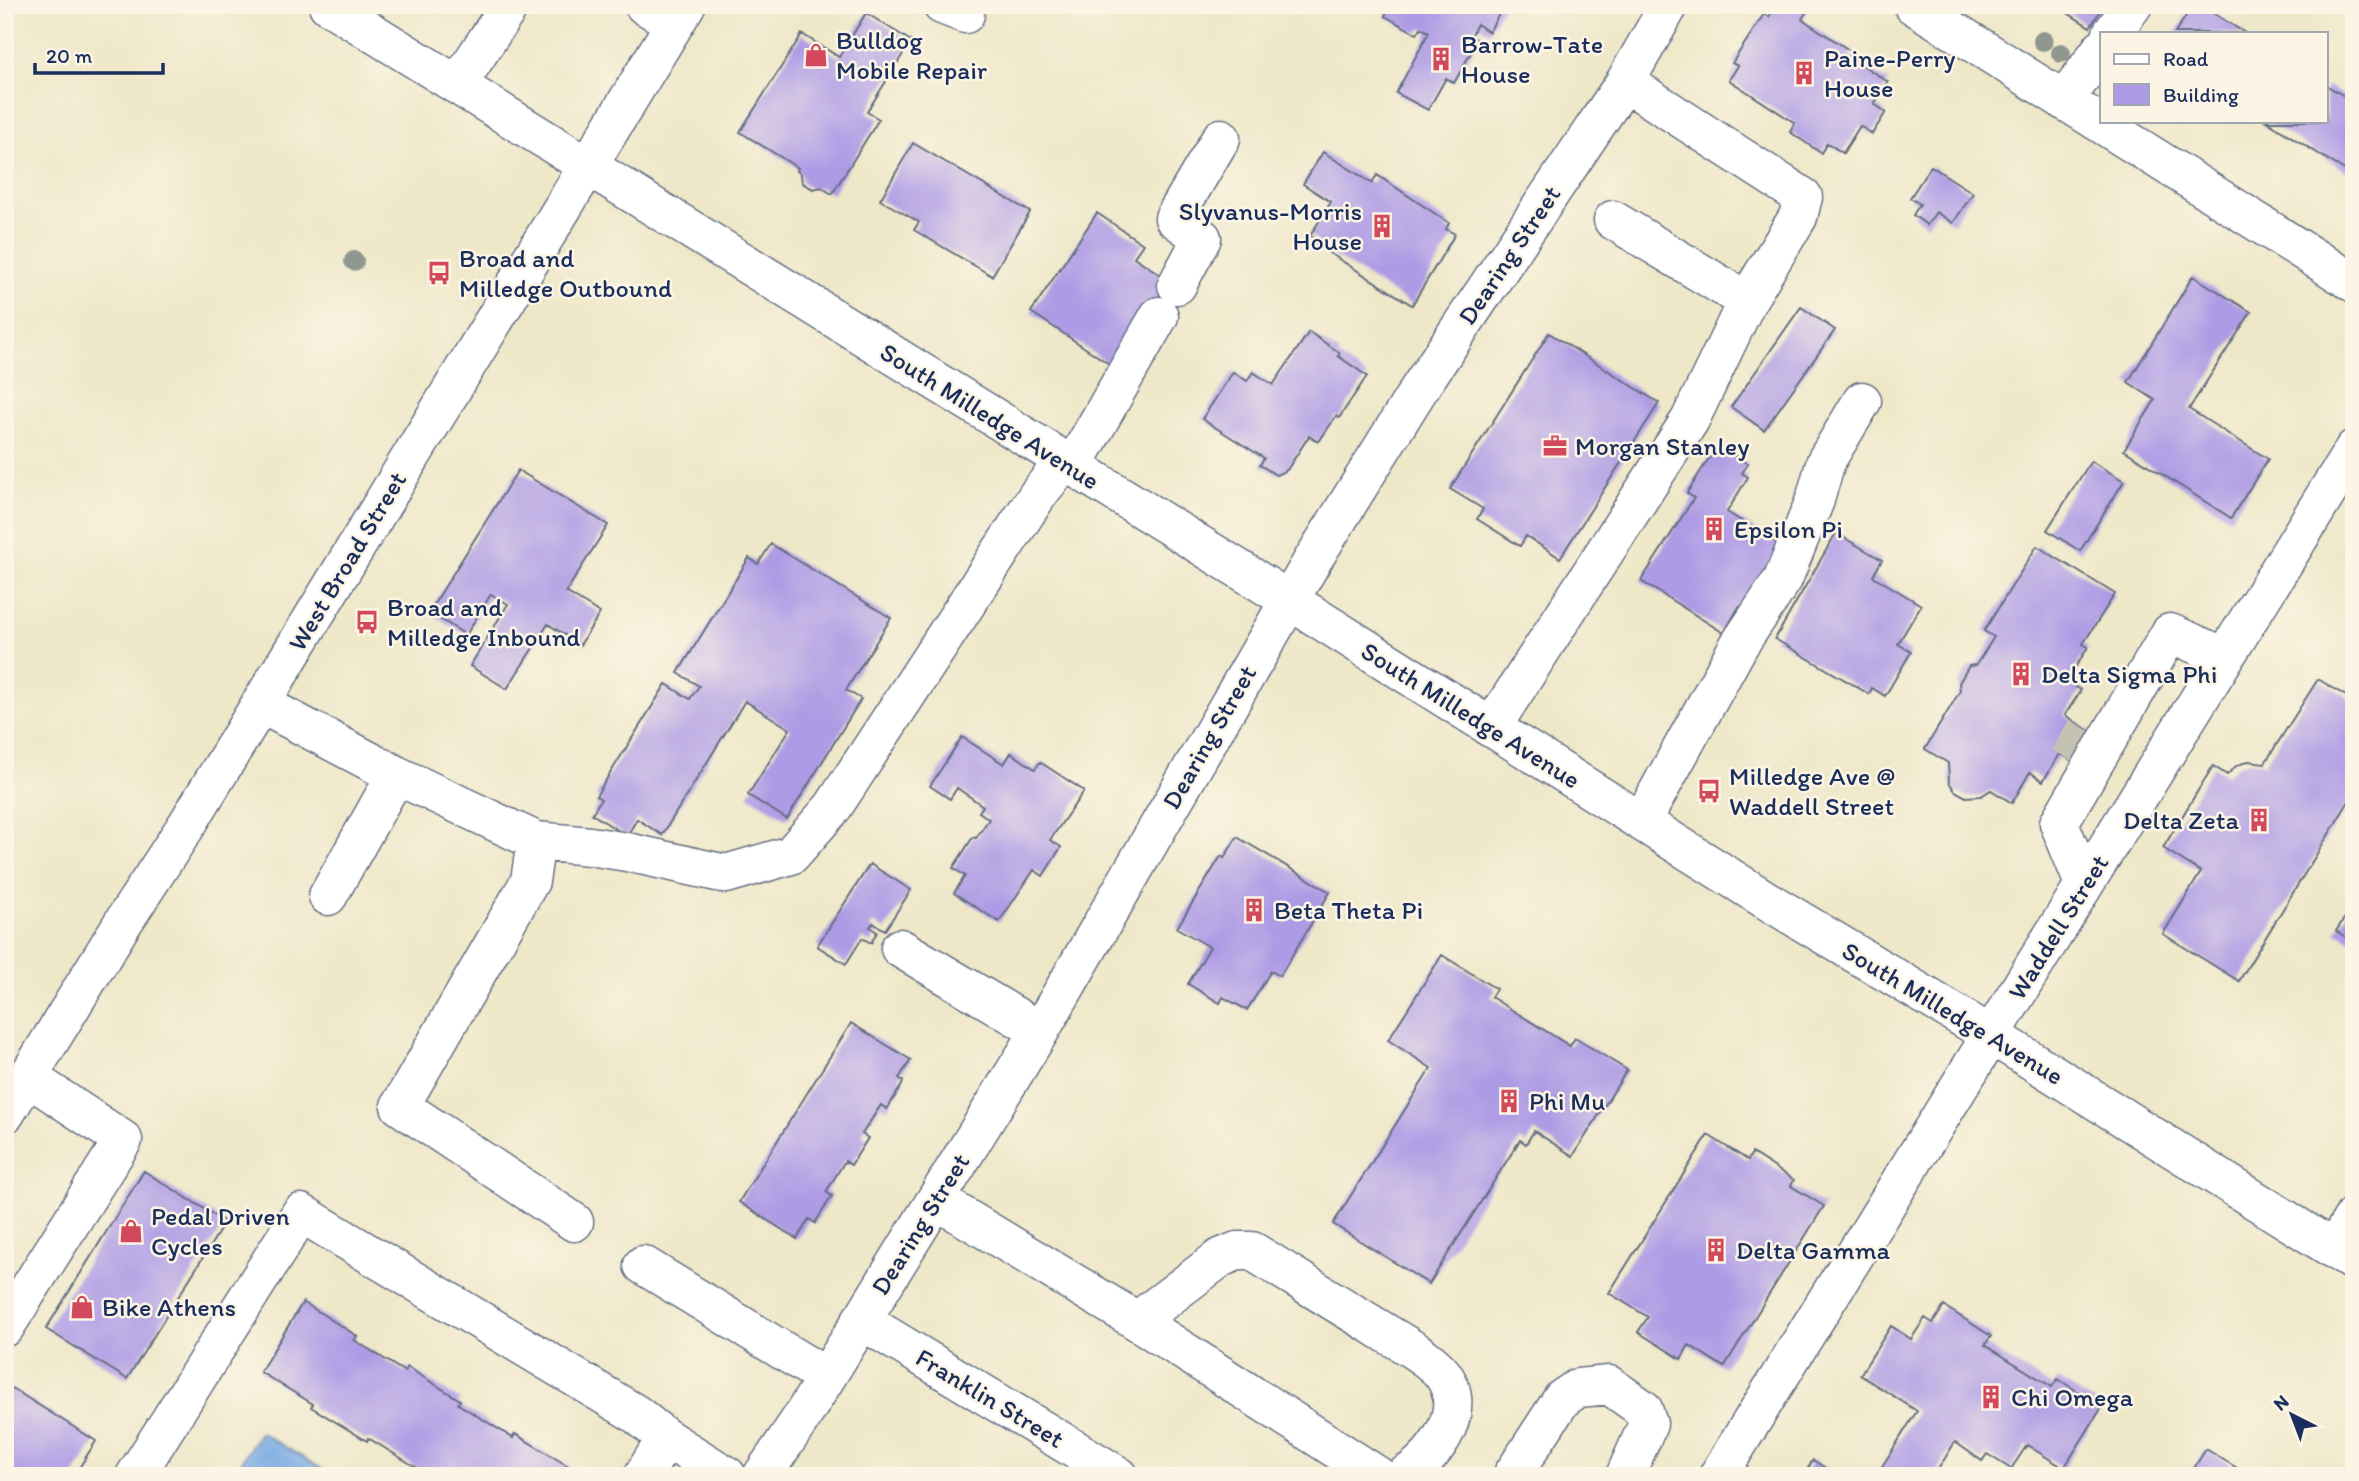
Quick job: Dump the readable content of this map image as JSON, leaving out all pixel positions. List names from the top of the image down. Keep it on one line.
{"streets":{"street":["Dearing Street","South Milledge Avenue","West Broad Street","Waddell Street","Franklin Street"]},"crossings":[["Dearing Street","South Milledge Avenue"],["Dearing Street","Franklin Street"],["South Milledge Avenue","West Broad Street"],["South Milledge Avenue","Waddell Street"]],"places":{"shop":["Bulldog Mobile Repair","Pedal Driven Cycles","Bike Athens"],"building":["Barrow-Tate House","Paine-Perry House","Slyvanus-Morris House","Epsilon Pi","Delta Sigma Phi","Delta Zeta","Beta Theta Pi","Phi Mu","Delta Gamma","Chi Omega"],"bus stop":["Broad and Milledge Outbound","Broad and Milledge Inbound","Milledge Ave @ Waddell Street"],"office":["Morgan Stanley"]},"legend":["Road","Building"],"scale_bar":"20 m","north":"top left"}
